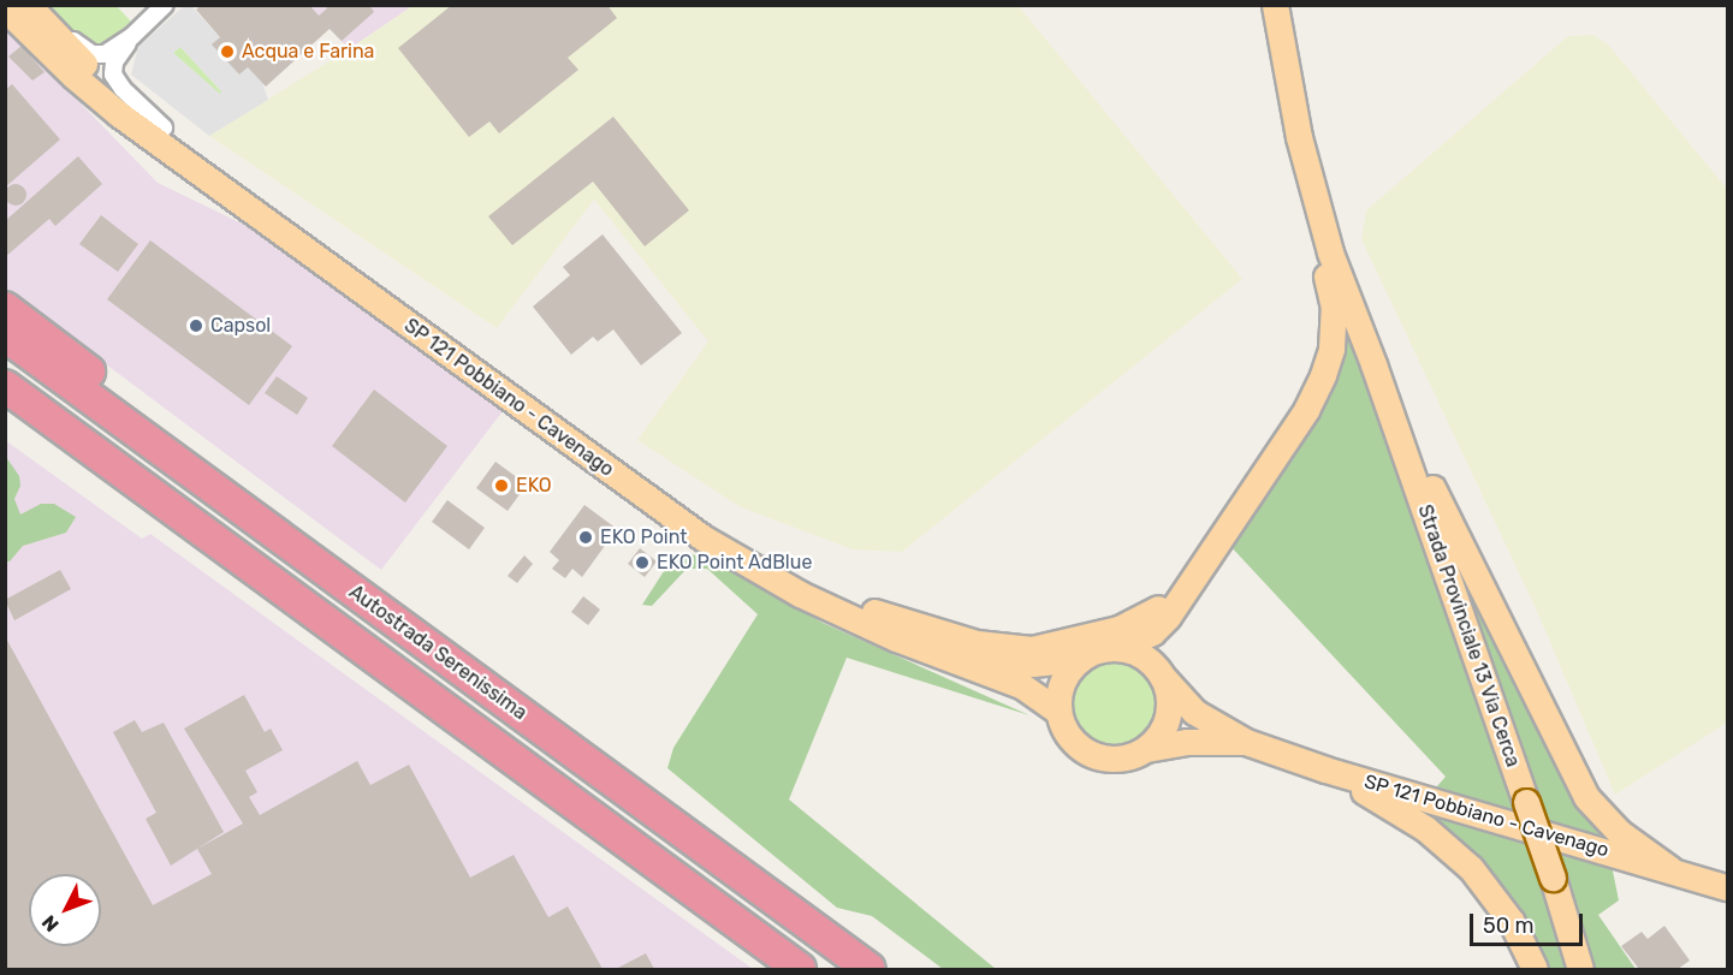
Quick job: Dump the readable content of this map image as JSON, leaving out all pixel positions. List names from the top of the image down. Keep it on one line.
{"streets":{"highway":["Autostrada Serenissima"],"main road":["SP 121 Pobbiano - Cavenago","Strada Provinciale 13 Via Cerca"]},"places":["Acqua e Farina","Capsol","EKO","EKO Point","EKO Point AdBlue"],"scale_bar":"50 m","north":"bottom left"}
